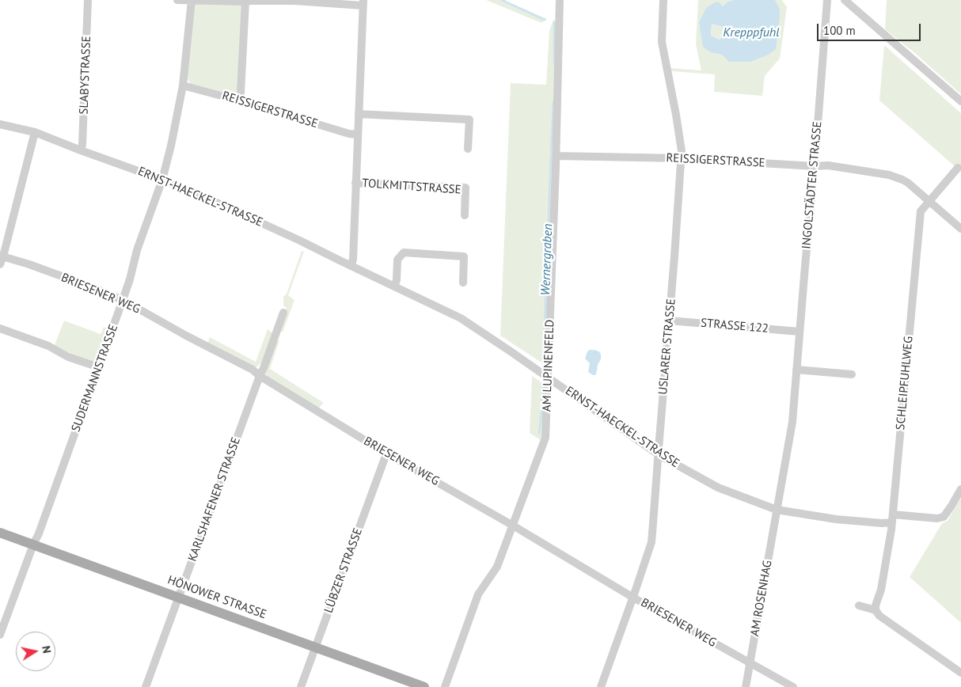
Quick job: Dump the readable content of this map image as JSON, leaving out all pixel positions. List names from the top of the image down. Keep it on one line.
{"streets":{"main road":["HÖNOWER STRASSE"],"street":["SLABYSTRASSE","REISSIGERSTRASSE","INGOLSTÄDTER STRASSE","TOLKMITTSTRASSE","ERNST-HAECKEL-STRASSE","BRIESENER WEG","STRASSE 122","USLARER STRASSE","AM LUPINENFELD","SUDERMANNSTRASSE","SCHLEIPFUHLWEG","KARLSHAFENER STRASSE","LÜBZER STRASSE","AM ROSENHAG"]},"crossings":[["SLABYSTRASSE","ERNST-HAECKEL-STRASSE"],["REISSIGERSTRASSE","INGOLSTÄDTER STRASSE"],["REISSIGERSTRASSE","TOLKMITTSTRASSE"],["REISSIGERSTRASSE","USLARER STRASSE"],["REISSIGERSTRASSE","AM LUPINENFELD"],["REISSIGERSTRASSE","SUDERMANNSTRASSE"],["REISSIGERSTRASSE","SCHLEIPFUHLWEG"],["INGOLSTÄDTER STRASSE","ERNST-HAECKEL-STRASSE"],["INGOLSTÄDTER STRASSE","STRASSE 122"],["INGOLSTÄDTER STRASSE","AM ROSENHAG"],["TOLKMITTSTRASSE","ERNST-HAECKEL-STRASSE"],["ERNST-HAECKEL-STRASSE","USLARER STRASSE"],["ERNST-HAECKEL-STRASSE","AM LUPINENFELD"],["ERNST-HAECKEL-STRASSE","SUDERMANNSTRASSE"],["ERNST-HAECKEL-STRASSE","SCHLEIPFUHLWEG"],["ERNST-HAECKEL-STRASSE","AM ROSENHAG"],["BRIESENER WEG","USLARER STRASSE"],["BRIESENER WEG","AM LUPINENFELD"],["BRIESENER WEG","SUDERMANNSTRASSE"],["BRIESENER WEG","KARLSHAFENER STRASSE"],["BRIESENER WEG","LÜBZER STRASSE"],["BRIESENER WEG","AM ROSENHAG"],["STRASSE 122","USLARER STRASSE"],["SUDERMANNSTRASSE","HÖNOWER STRASSE"],["KARLSHAFENER STRASSE","HÖNOWER STRASSE"],["LÜBZER STRASSE","HÖNOWER STRASSE"]],"water":["Krepppfuhl","Wernergraben"],"scale_bar":"100 m","north":"right"}
